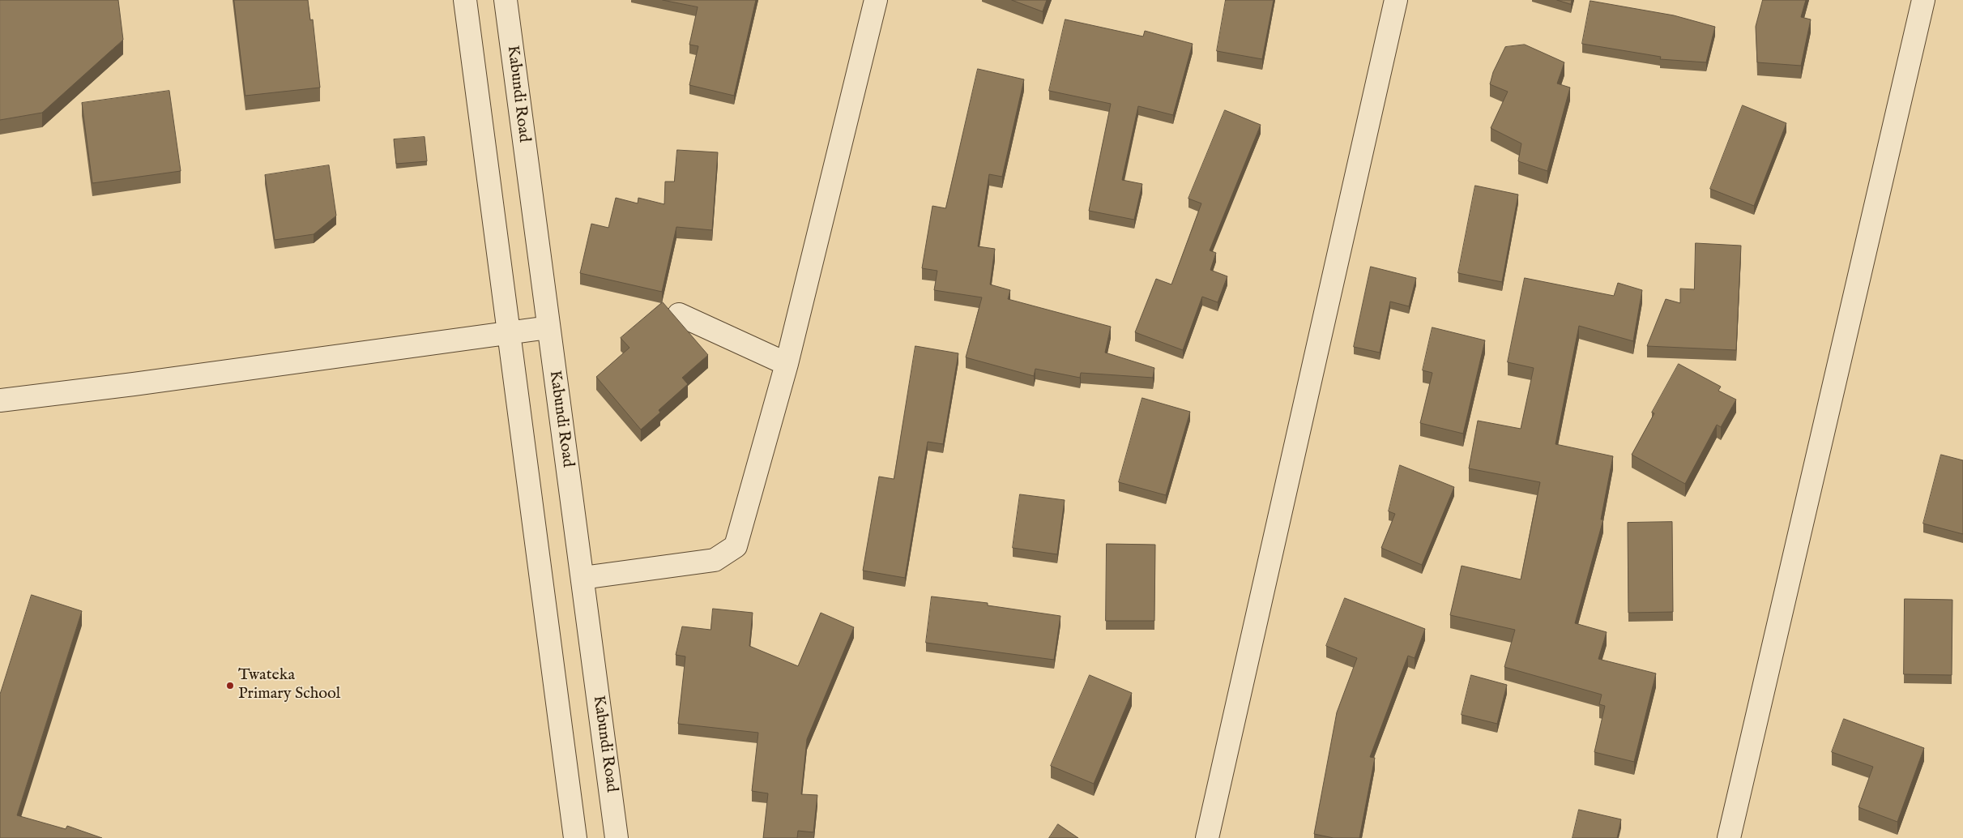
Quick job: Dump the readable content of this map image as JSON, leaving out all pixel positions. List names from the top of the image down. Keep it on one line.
{"streets":{"street":["Kabundi Road"]},"places":["Twateka Primary School"]}
